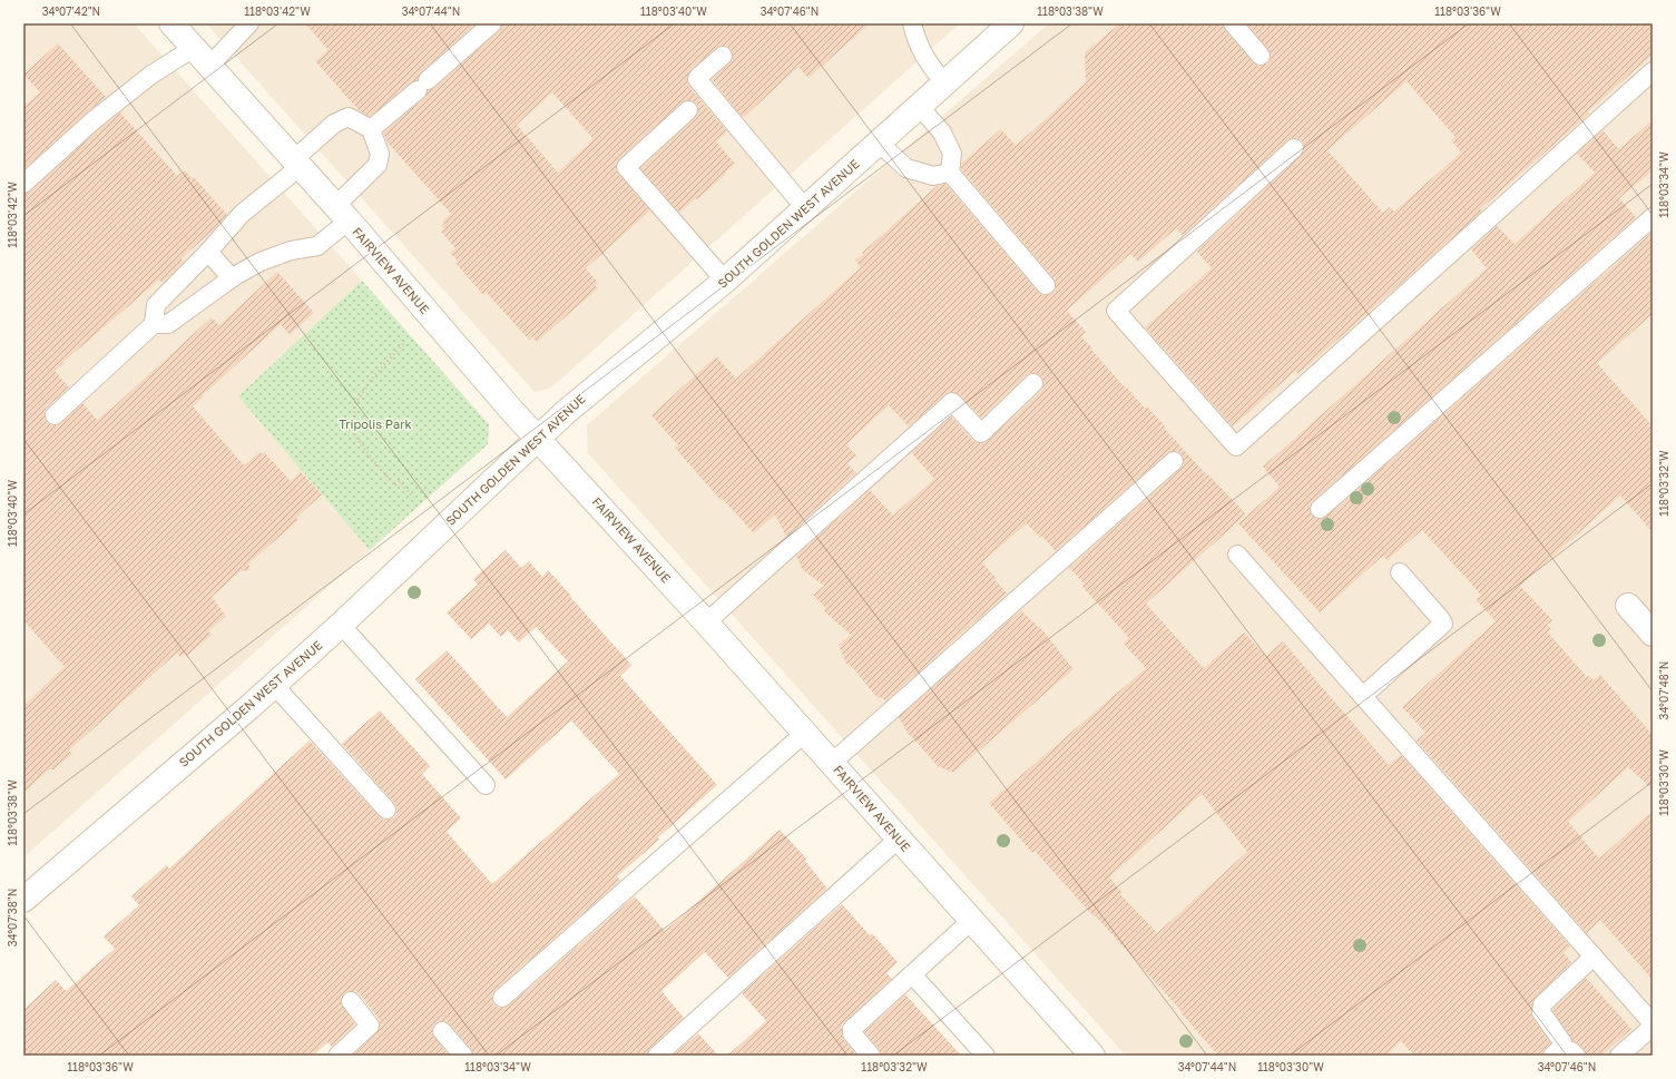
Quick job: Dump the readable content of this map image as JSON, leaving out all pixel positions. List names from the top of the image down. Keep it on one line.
{"streets":{"street":["SOUTH GOLDEN WEST AVENUE","FAIRVIEW AVENUE"]},"crossings":[["SOUTH GOLDEN WEST AVENUE","FAIRVIEW AVENUE"]],"parks":["Tripolis Park"],"coordinates":["34°07'42\"N","118°03'42\"W","34°07'44\"N","118°03'40\"W","34°07'46\"N","118°03'38\"W","118°03'36\"W","118°03'34\"W","118°03'32\"W","34°07'48\"N","118°03'30\"W","34°07'38\"N"]}
